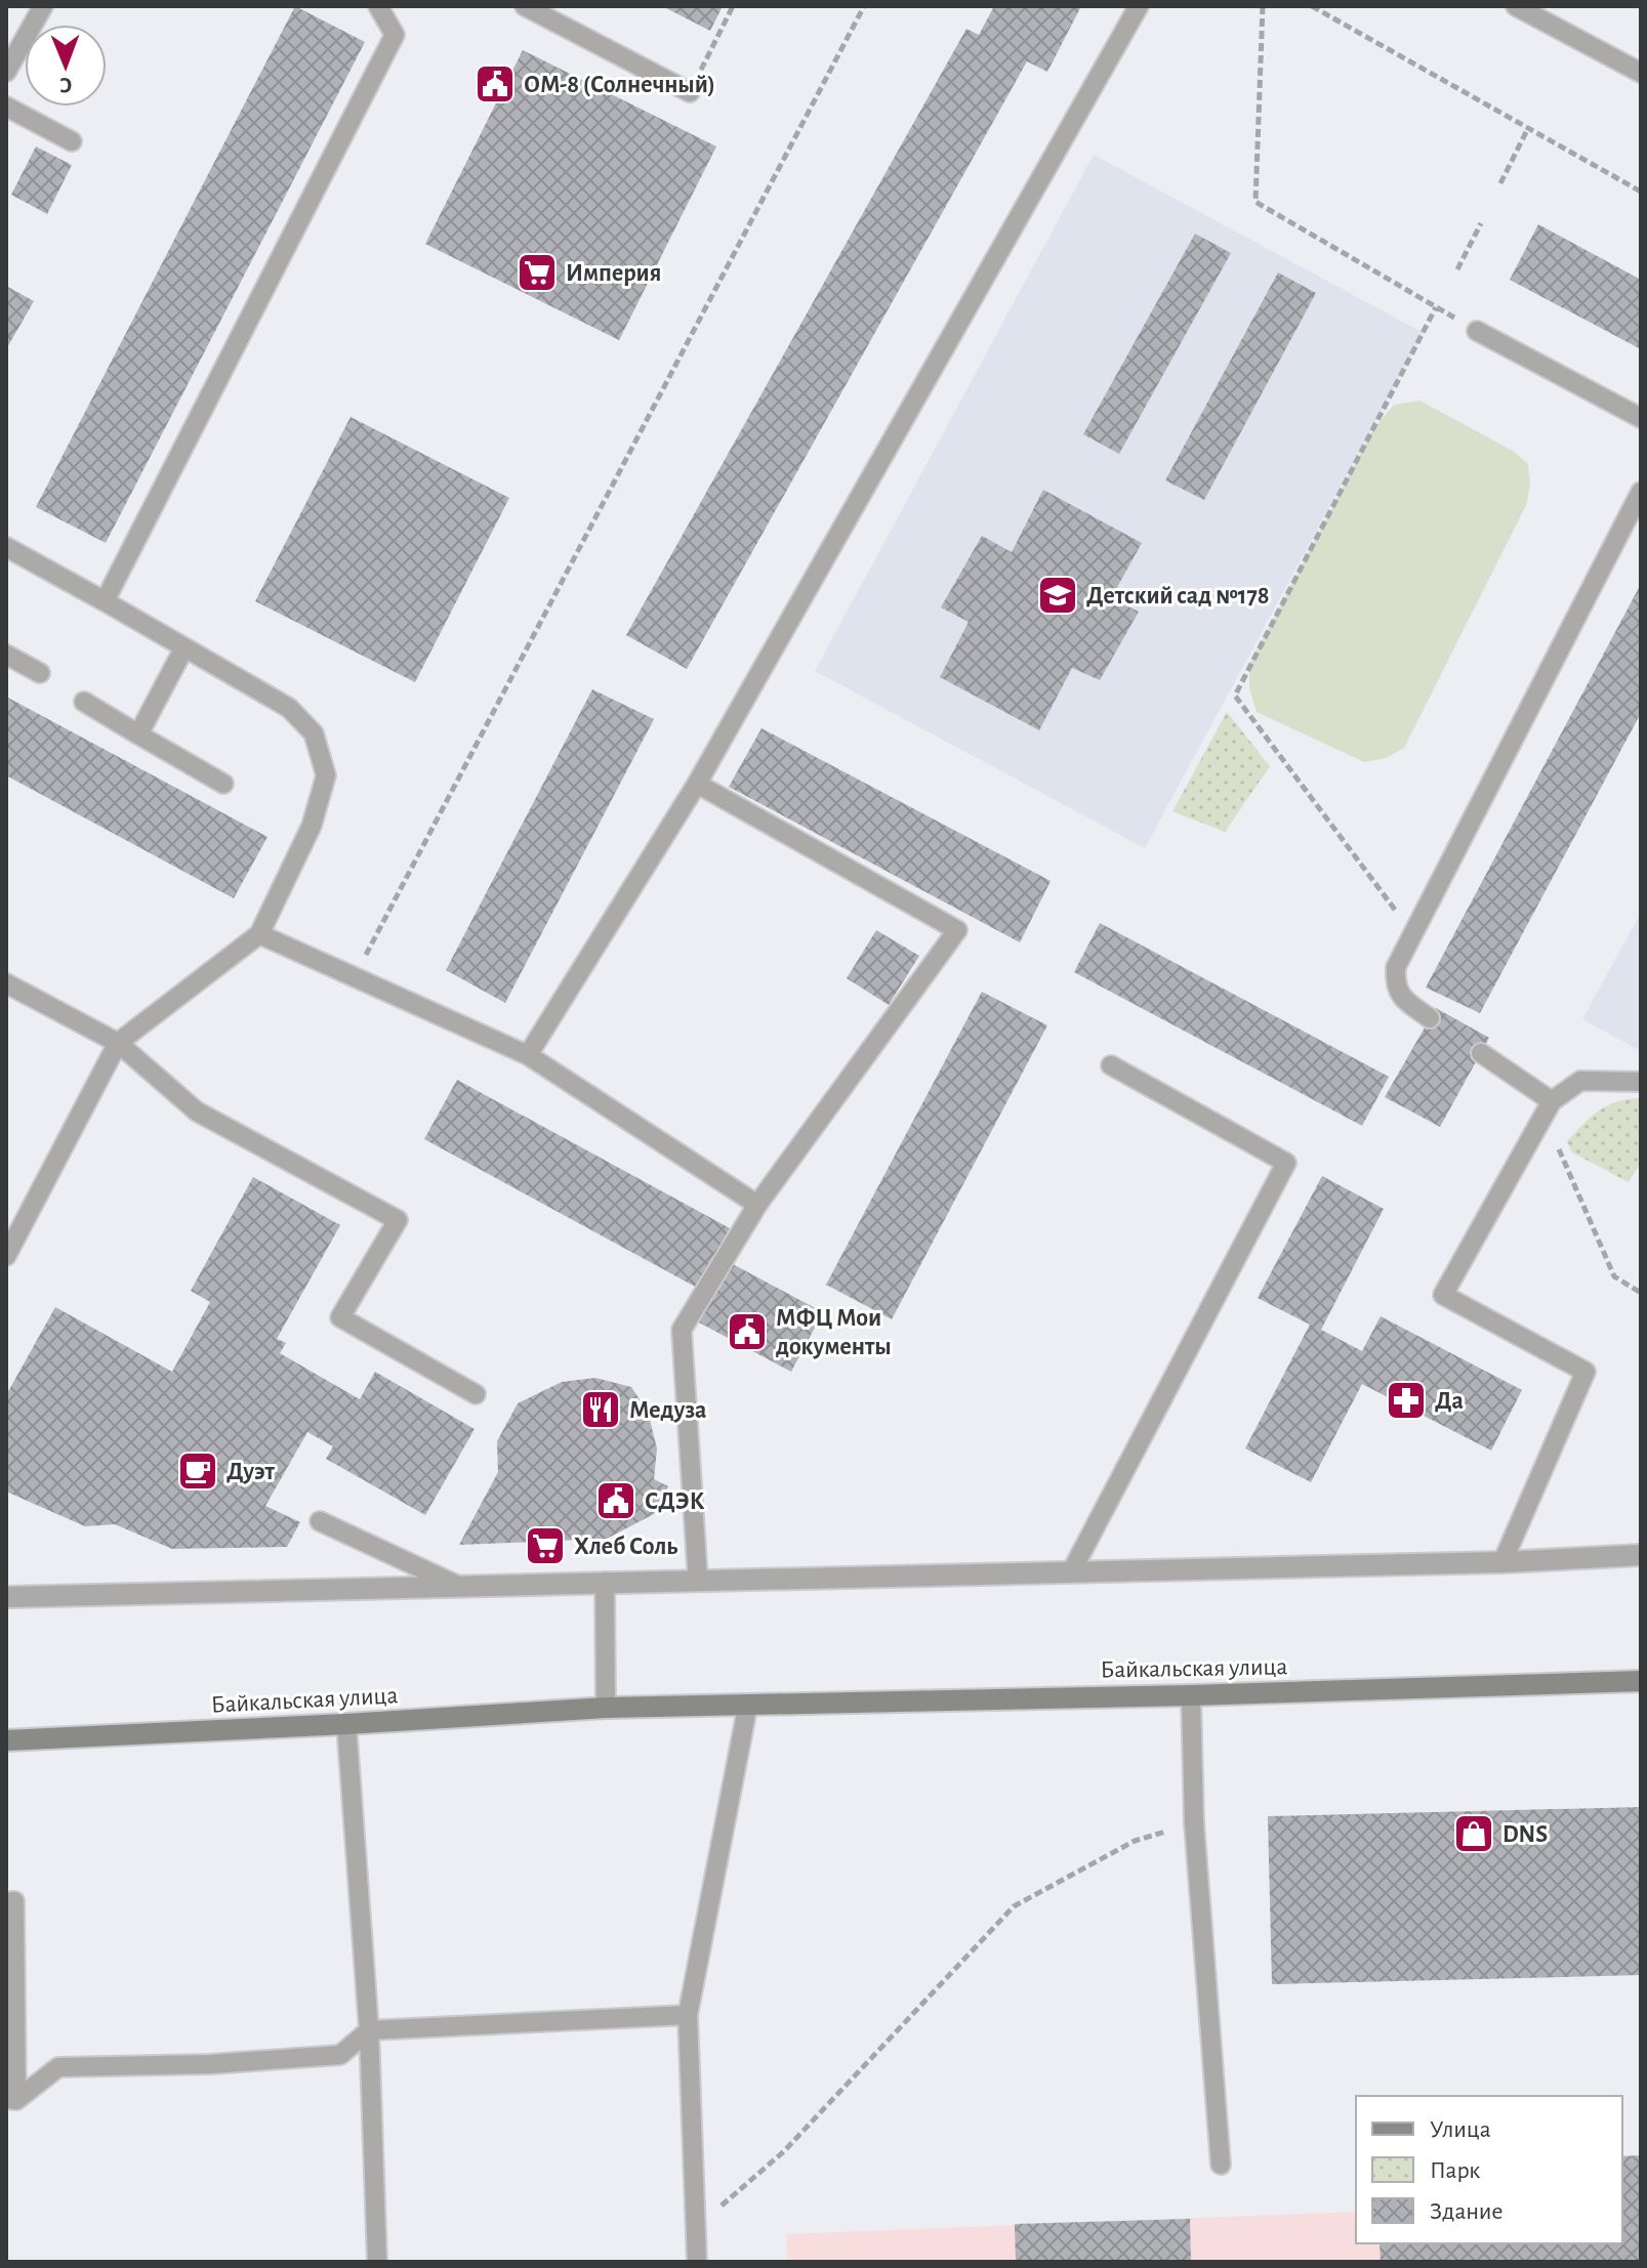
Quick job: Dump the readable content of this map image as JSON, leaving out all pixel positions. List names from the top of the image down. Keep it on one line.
{"streets":{"main road":["Байкальская улица"]},"places":{"public building":["ОМ-8 (Солнечный)","МФЦ Мои документы","СДЭК"],"supermarket":["Империя","Хлеб Соль"],"school or university":["Детский сад №178"],"pharmacy":["Да"],"restaurant":["Медуза"],"cafe":["Дуэт"],"shop":["DNS"]},"legend":["Улица","Парк","Здание"],"north":"bottom"}
